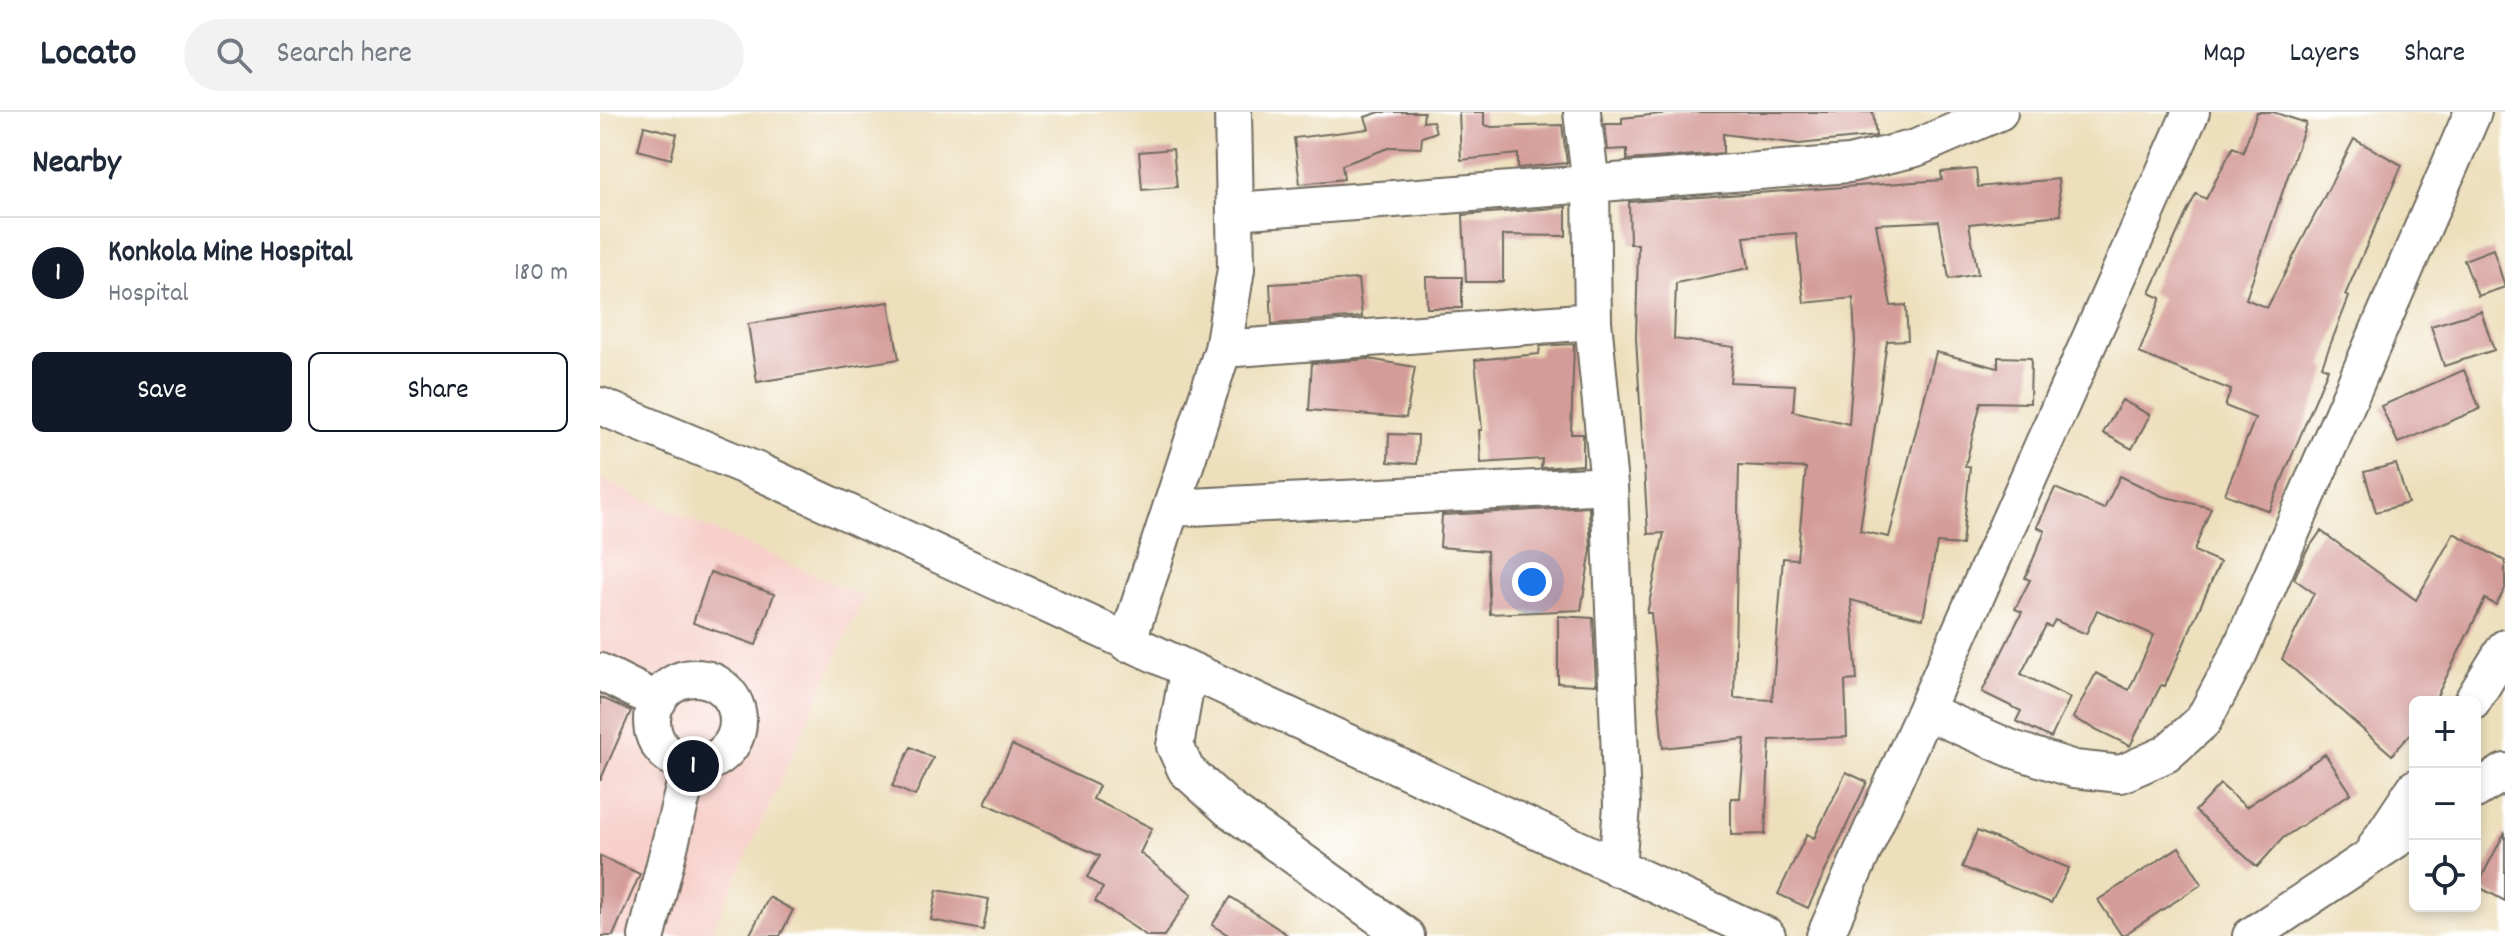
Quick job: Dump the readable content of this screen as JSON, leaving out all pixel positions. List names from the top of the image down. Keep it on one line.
{"page":{"header":"Locato","search":"Search here","nav":["Map","Layers","Share"],"heading":"Nearby","list":[{"mark":"1","name":"Konkola Mine Hospital","note":"Hospital","value":"180 m"}],"buttons":["Save","Share"],"map_buttons":["+","−"],"pins":"1"}}
